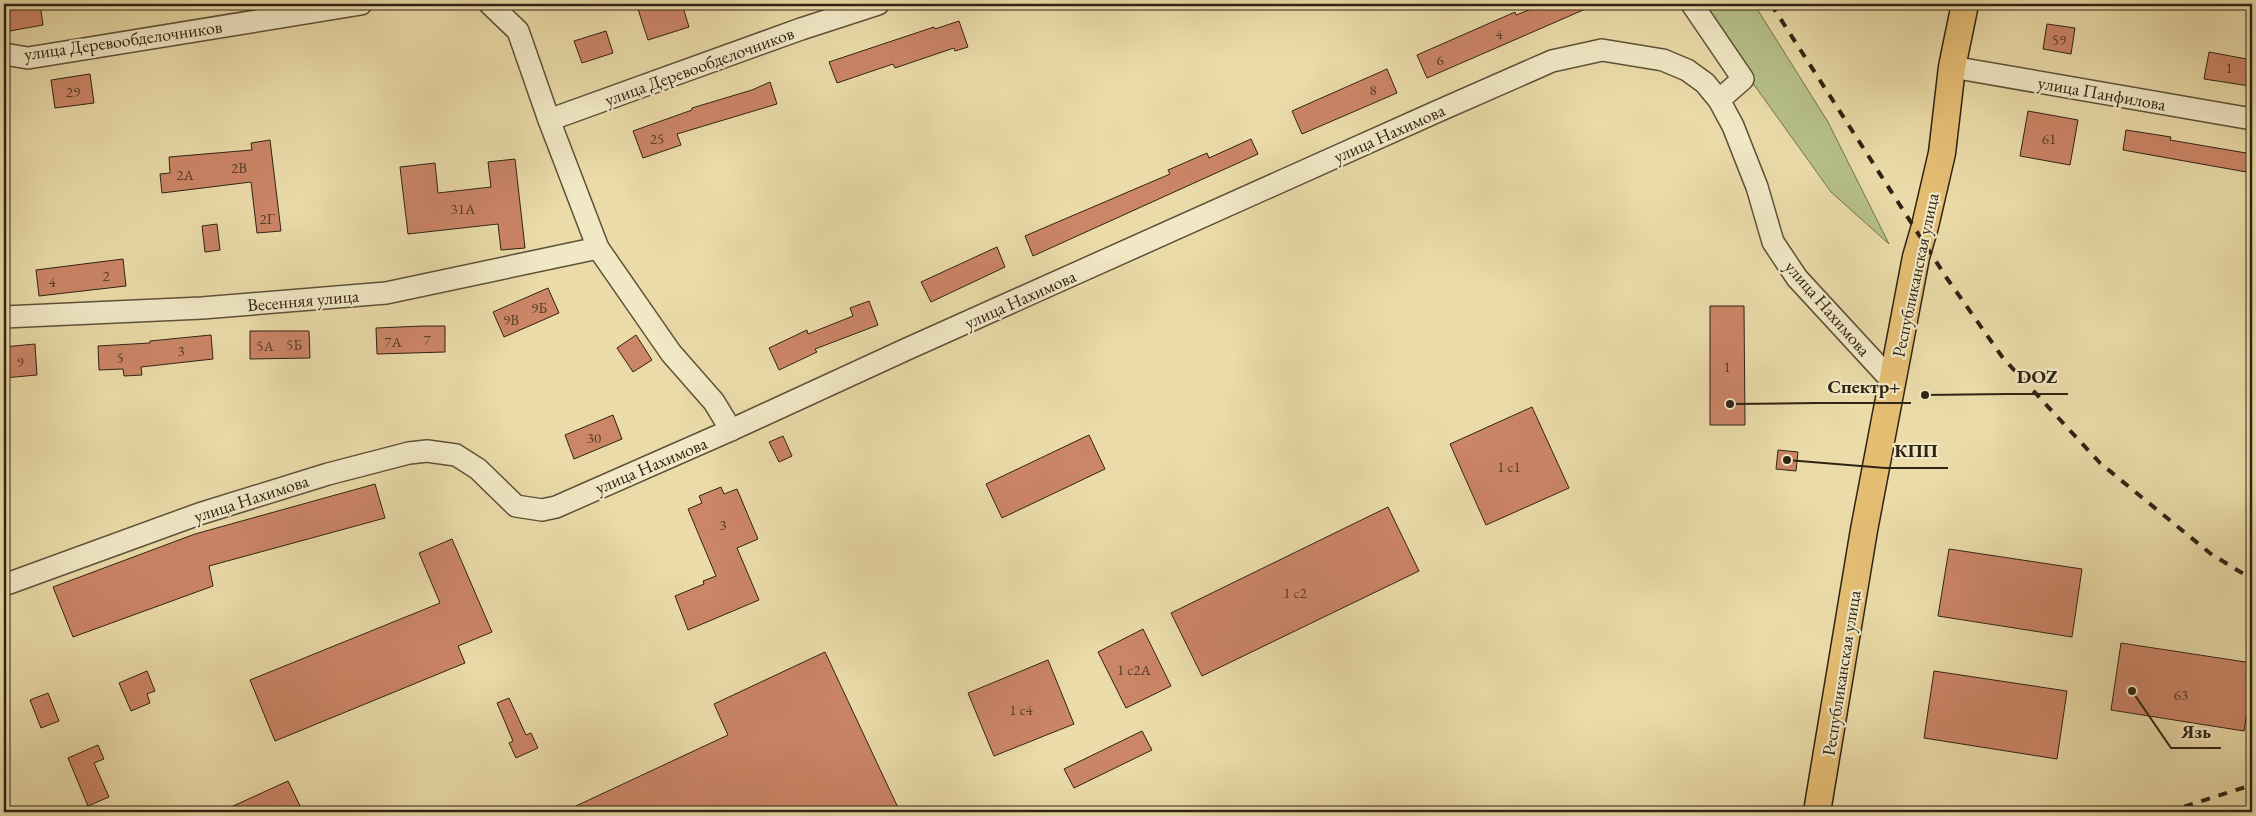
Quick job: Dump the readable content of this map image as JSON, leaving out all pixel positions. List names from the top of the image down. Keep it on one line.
{"streets":{"main road":["Республиканская улица"],"street":["улица Деревообделочников","улица Панфилова","улица Нахимова","Весенняя улица"]},"crossings":[["улица Панфилова","Республиканская улица"],["улица Нахимова","Республиканская улица"]],"places":["DOZ","Спектр+","КПП","Язь"],"house_numbers":["4","59","6","1","8","29","25","61","2В","2А","31А","2Г","2","4","9Б","9В","7","7А","5Б","5А","3","5","9","1","30","1 с1","3","1 с2","1 с2А","63","1 с4"]}
